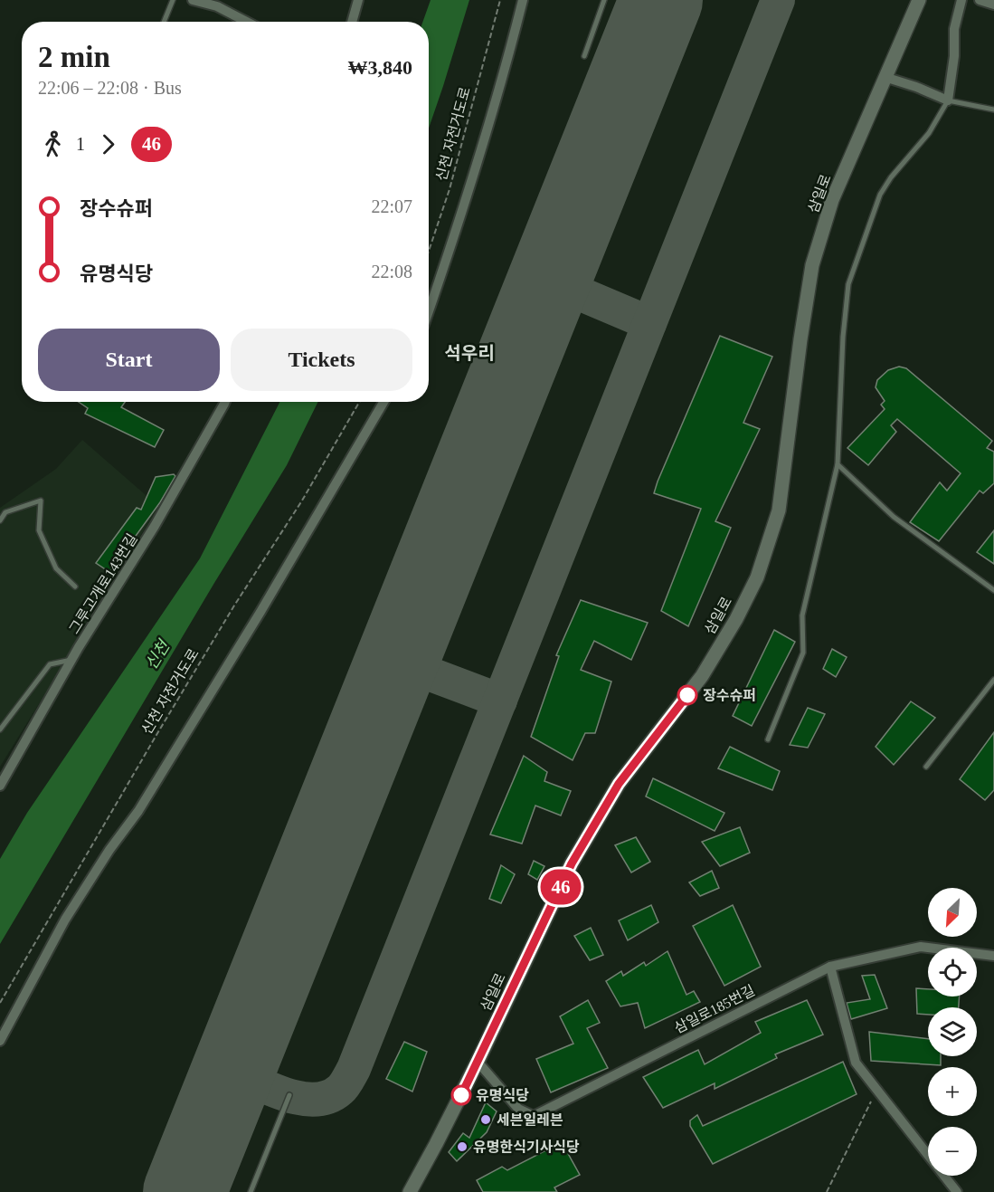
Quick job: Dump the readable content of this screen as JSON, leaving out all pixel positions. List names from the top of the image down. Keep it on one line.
{"streets":{"main road":["삼일로"],"street":["그루고개로143번길","삼일로185번길"],"path":["신천 자전거도로"]},"crossings":[["삼일로","삼일로185번길"]],"districts":["석우리"],"water":["신천"],"places":["장수슈퍼","유명식당","세븐일레븐","유명한식기사식당"],"lines":["bus line 46"],"north":"bottom left","page":{"on_map":"46","heading":["2 min","22:06 – 22:08 · Bus","₩3,840"],"legs":["1","46"],"list":[{"name":"장수슈퍼","value":"22:07"},{"name":"유명식당","value":"22:08"}],"buttons":["Start","Tickets"],"map_buttons":["+","−"]}}
